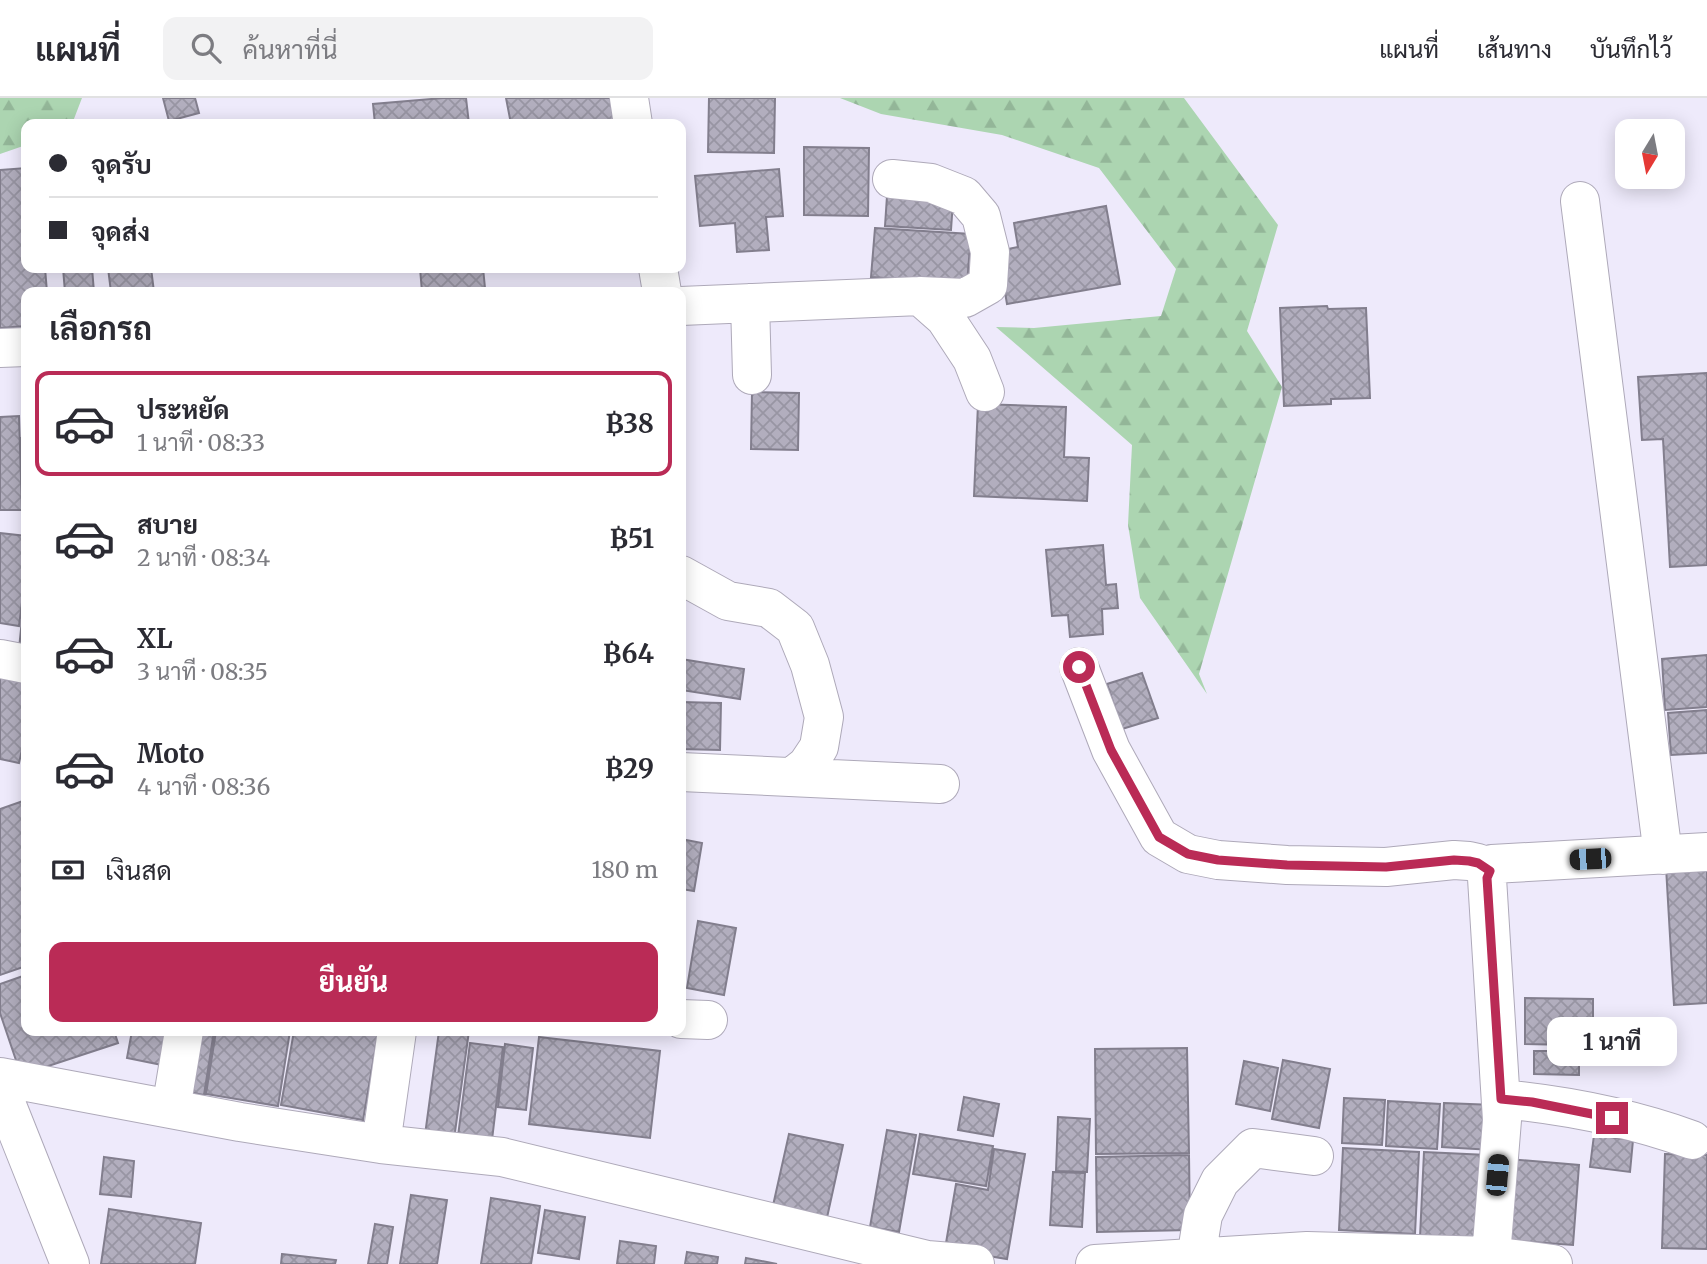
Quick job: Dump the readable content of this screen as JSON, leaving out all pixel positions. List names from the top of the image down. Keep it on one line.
{"north":"bottom","page":{"header":"แผนที่","search":"ค้นหาที่นี่","nav":["แผนที่","เส้นทาง","บันทึกไว้"],"banner":["จุดรับ","จุดส่ง"],"heading":"เลือกรถ","list":[{"name":"ประหยัด","note":"1 นาที · 08:33","value":"฿38"},{"name":"สบาย","note":"2 นาที · 08:34","value":"฿51"},{"name":"XL","note":"3 นาที · 08:35","value":"฿64"},{"name":"Moto","note":"4 นาที · 08:36","value":"฿29"}],"pay":["เงินสด","180 m"],"buttons":"ยืนยัน","bubble":"1 นาที"}}
